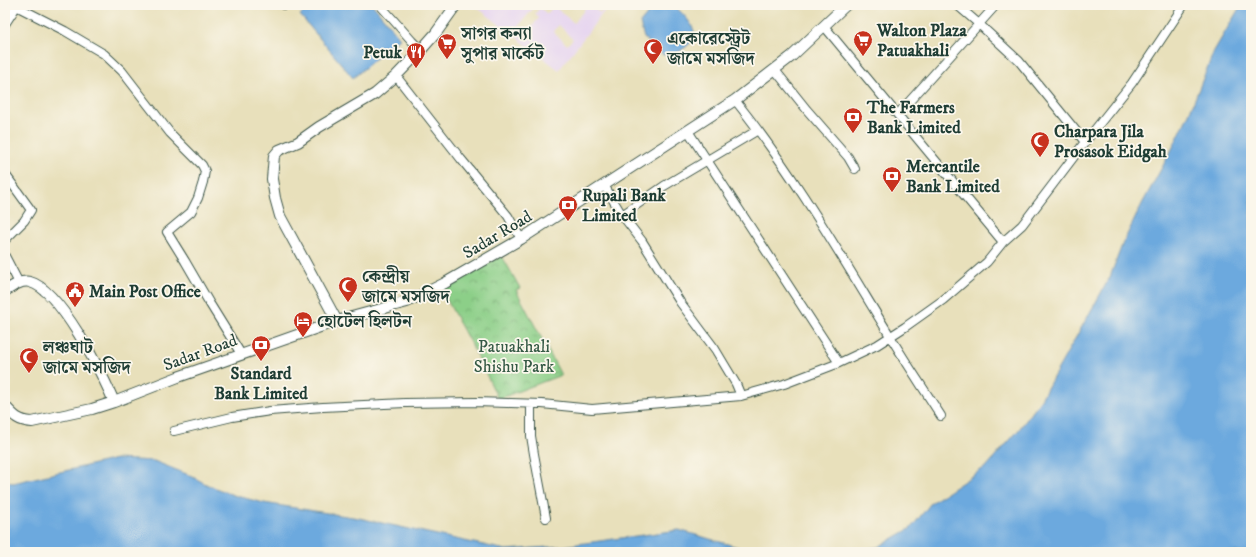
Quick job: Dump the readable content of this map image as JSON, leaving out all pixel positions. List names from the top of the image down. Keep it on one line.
{"streets":{"street":["Sadar Road"]},"parks":["Patuakhali Shishu Park"],"places":{"supermarket":["Walton Plaza Patuakhali","সাগর কন্যা সুপার মার্কেট"],"mosque":["একোরেস্ট্রেট জামে মসজিদ","Charpara Jila Prosasok Eidgah","কেন্দ্রীয় জামে মসজিদ","লঞ্চঘাট জামে মসজিদ"],"restaurant":["Petuk"],"bank":["The Farmers Bank Limited","Mercantile Bank Limited","Rupali Bank Limited","Standard Bank Limited"],"public building":["Main Post Office"],"hotel":["হোটেল হিলটন"]}}
